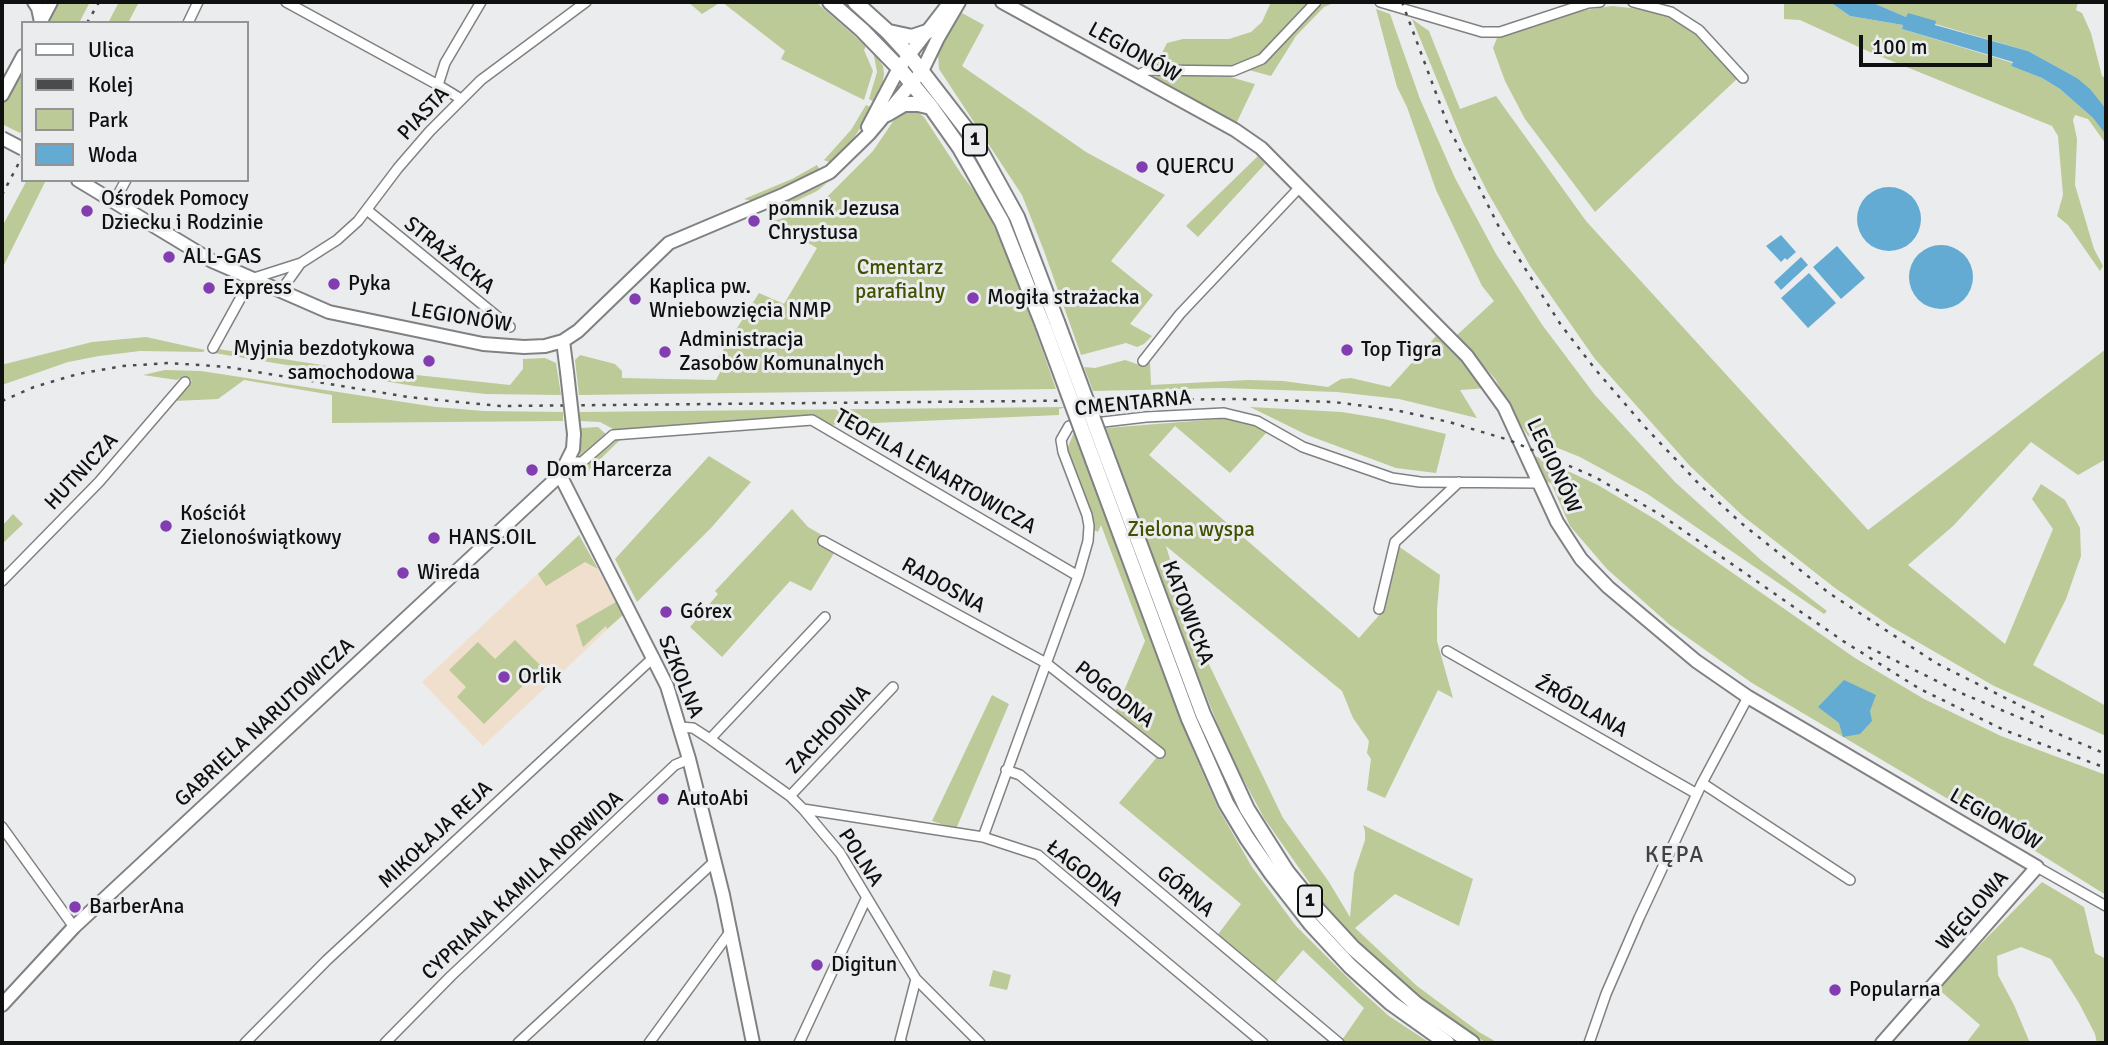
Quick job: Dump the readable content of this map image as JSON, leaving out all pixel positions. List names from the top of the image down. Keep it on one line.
{"streets":{"main road":["1","KATOWICKA"],"street":["LEGIONÓW","PIASTA","STRAŻACKA","CMENTARNA","HUTNICZA","TEOFILA LENARTOWICZA","RADOSNA","SZKOLNA","POGODNA","ŹRÓDLANA","GABRIELA NARUTOWICZA","ZACHODNIA","MIKOŁAJA REJA","POLNA","ŁAGODNA","CYPRIANA KAMILA NORWIDA","GÓRNA","WĘGLOWA"]},"crossings":[["LEGIONÓW","PIASTA"],["LEGIONÓW","CMENTARNA"],["LEGIONÓW","WĘGLOWA"],["PIASTA","STRAŻACKA"],["CMENTARNA","TEOFILA LENARTOWICZA"],["CMENTARNA","RADOSNA"],["CMENTARNA","POGODNA"],["CMENTARNA","ŁAGODNA"],["CMENTARNA","GÓRNA"],["RADOSNA","POGODNA"],["SZKOLNA","GABRIELA NARUTOWICZA"],["SZKOLNA","MIKOŁAJA REJA"],["SZKOLNA","POLNA"],["SZKOLNA","CYPRIANA KAMILA NORWIDA"],["ZACHODNIA","POLNA"],["POLNA","ŁAGODNA"]],"districts":["KĘPA"],"parks":["Cmentarz parafialny","Zielona wyspa"],"places":["QUERCU","Ośrodek Pomocy Dziecku i Rodzinie","pomnik Jezusa Chrystusa","ALL-GAS","Pyka","Express","Mogiła strażacka","Kaplica pw. Wniebowzięcia NMP","Top Tigra","Administracja Zasobów Komunalnych","Myjnia bezdotykowa samochodowa","Dom Harcerza","Kościół Zielonoświątkowy","HANS.OIL","Wireda","Górex","Orlik","AutoAbi","BarberAna","Digitun","Popularna"],"legend":["Ulica","Kolej","Park","Woda"],"scale_bar":"100 m"}
